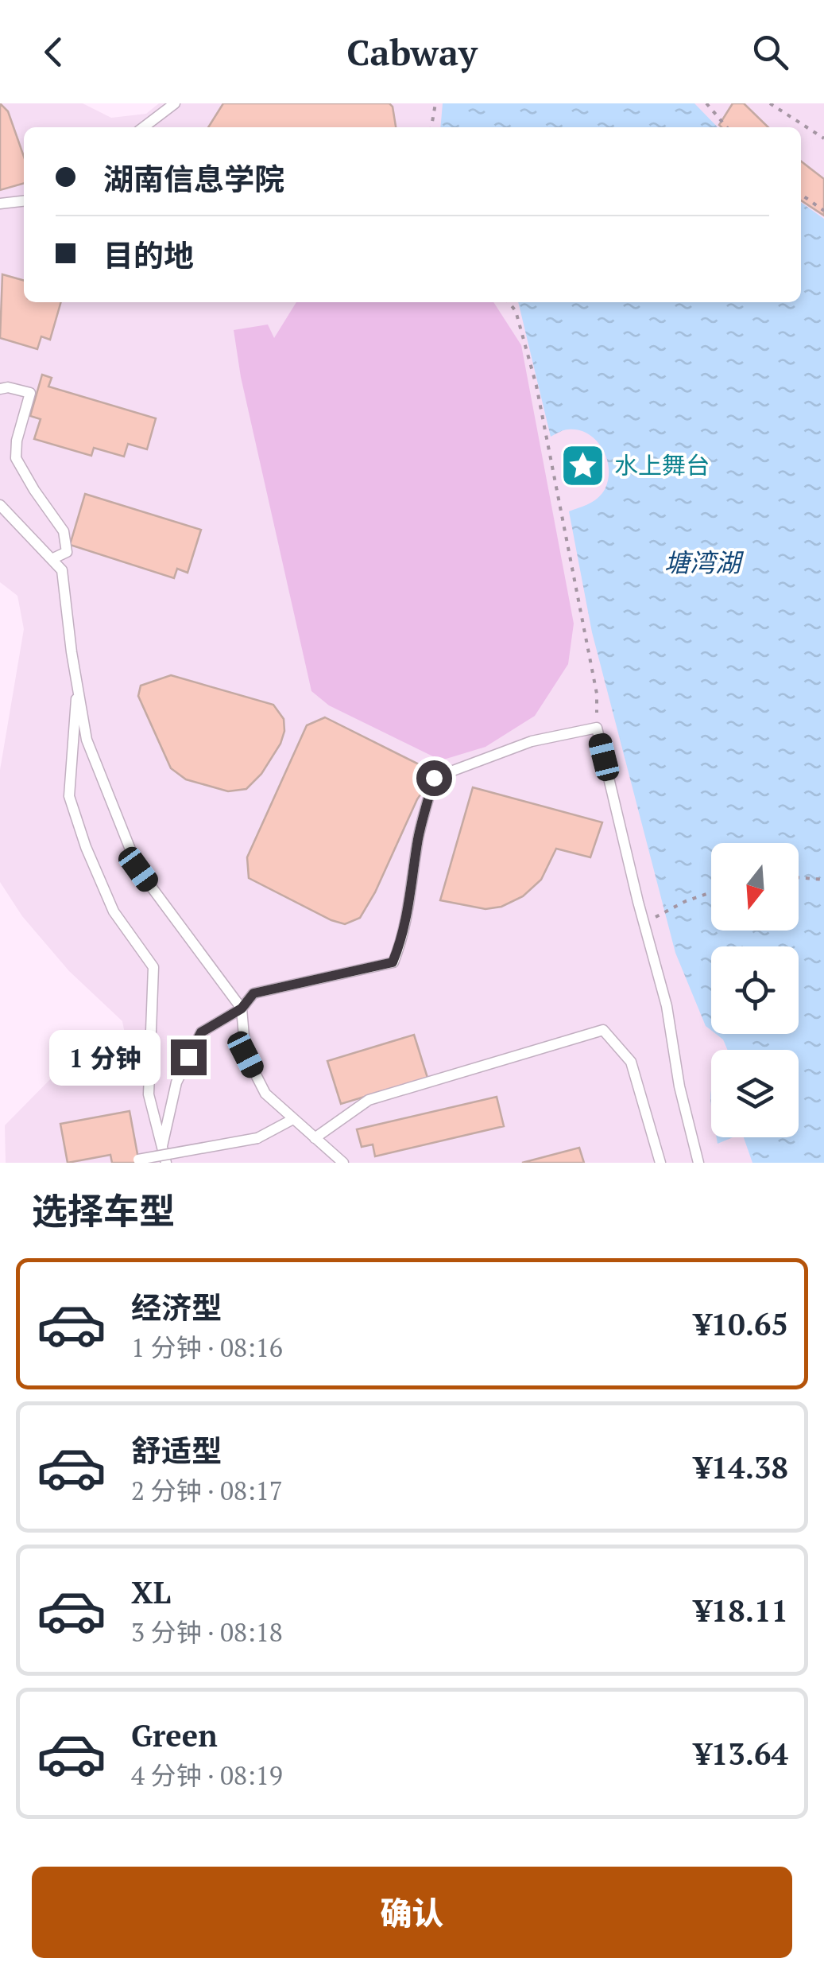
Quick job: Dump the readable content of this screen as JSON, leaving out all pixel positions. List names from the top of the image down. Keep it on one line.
{"water":["塘湾湖"],"places":{"place":["水上舞台"]},"north":"bottom","page":{"header":"Cabway","banner":["湖南信息学院","目的地"],"bubble":"1 分钟","heading":"选择车型","list":[{"name":"经济型","note":"1 分钟 · 08:16","value":"¥10.65"},{"name":"舒适型","note":"2 分钟 · 08:17","value":"¥14.38"},{"name":"XL","note":"3 分钟 · 08:18","value":"¥18.11"},{"name":"Green","note":"4 分钟 · 08:19","value":"¥13.64"}],"buttons":"确认"}}
